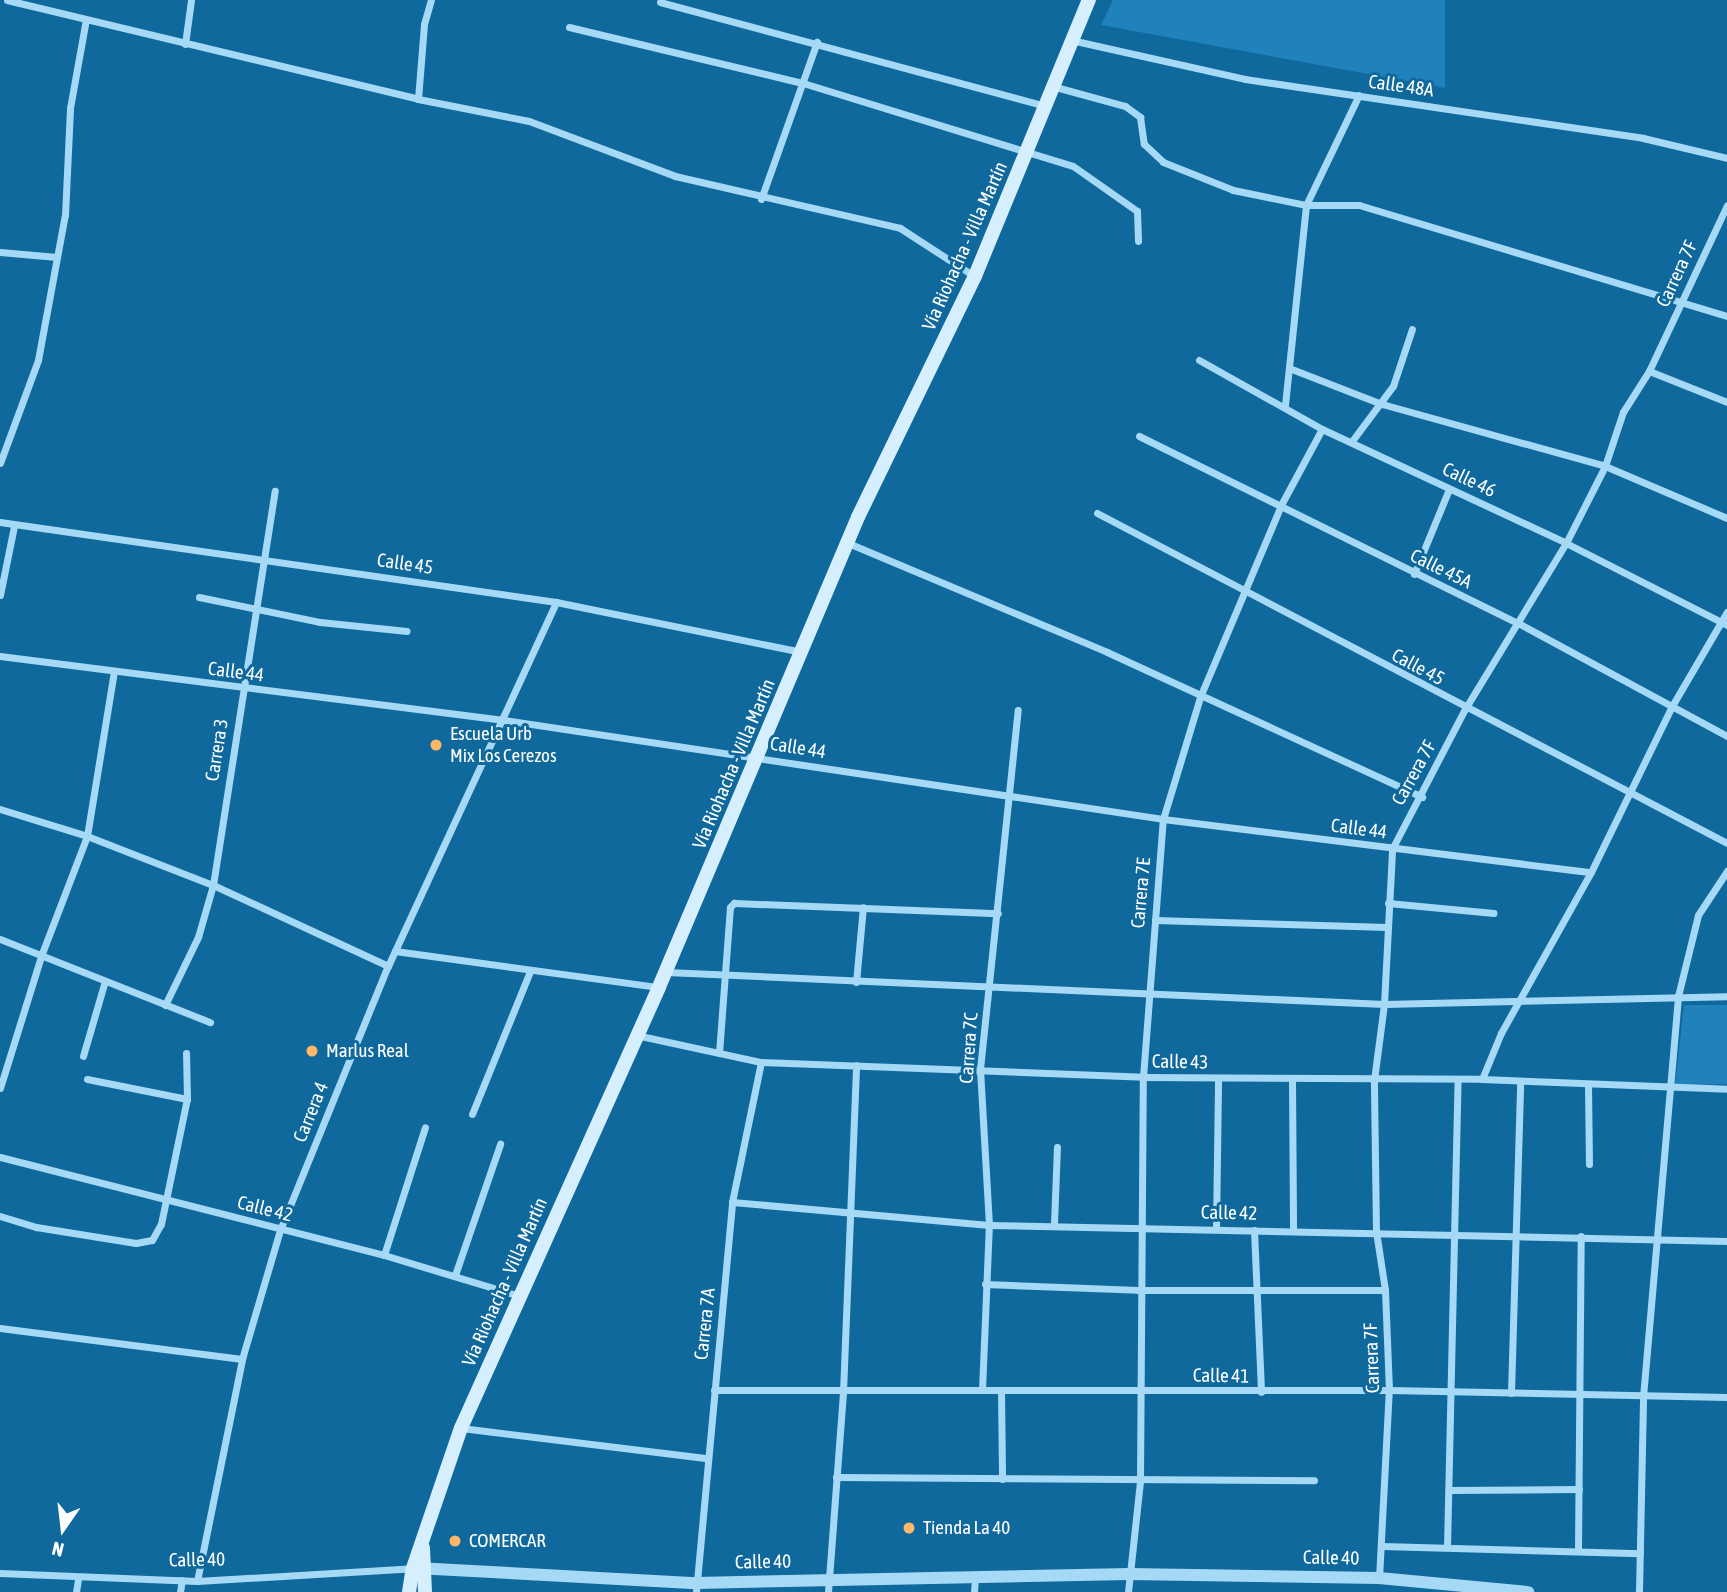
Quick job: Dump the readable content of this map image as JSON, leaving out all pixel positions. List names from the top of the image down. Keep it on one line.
{"streets":{"main road":["Vía Riohacha - Villa Martín"],"street":["Calle 48A","Carrera 7F","Calle 46","Calle 45","Calle 45A","Calle 44","Carrera 3","Carrera 7E","Carrera 7C","Calle 43","Carrera 4","Calle 42","Carrera 7A","Calle 41","Calle 40"]},"crossings":[["Calle 48A","Vía Riohacha - Villa Martín"],["Vía Riohacha - Villa Martín","Calle 45"],["Vía Riohacha - Villa Martín","Calle 44"],["Vía Riohacha - Villa Martín","Calle 43"],["Vía Riohacha - Villa Martín","Calle 42"],["Vía Riohacha - Villa Martín","Calle 40"],["Carrera 7F","Calle 46"],["Carrera 7F","Calle 45"],["Carrera 7F","Calle 45A"],["Carrera 7F","Calle 44"],["Carrera 7F","Calle 43"],["Carrera 7F","Calle 42"],["Carrera 7F","Calle 41"],["Carrera 7F","Calle 40"],["Calle 46","Carrera 7E"],["Calle 45","Carrera 3"],["Calle 45","Carrera 7E"],["Calle 45","Carrera 4"],["Calle 45A","Carrera 7E"],["Calle 44","Carrera 3"],["Calle 44","Carrera 7E"],["Calle 44","Carrera 7C"],["Calle 44","Carrera 4"],["Carrera 7E","Calle 43"],["Carrera 7E","Calle 42"],["Carrera 7E","Calle 41"],["Carrera 7E","Calle 40"],["Carrera 7C","Calle 43"],["Carrera 7C","Calle 42"],["Carrera 7C","Calle 41"],["Calle 43","Carrera 7A"],["Carrera 4","Calle 42"],["Carrera 4","Calle 40"],["Calle 42","Carrera 7A"],["Carrera 7A","Calle 41"],["Carrera 7A","Calle 40"]],"places":["Escuela Urb Mix Los Cerezos","Marlus Real","Tienda La 40","COMERCAR"],"north":"bottom"}
